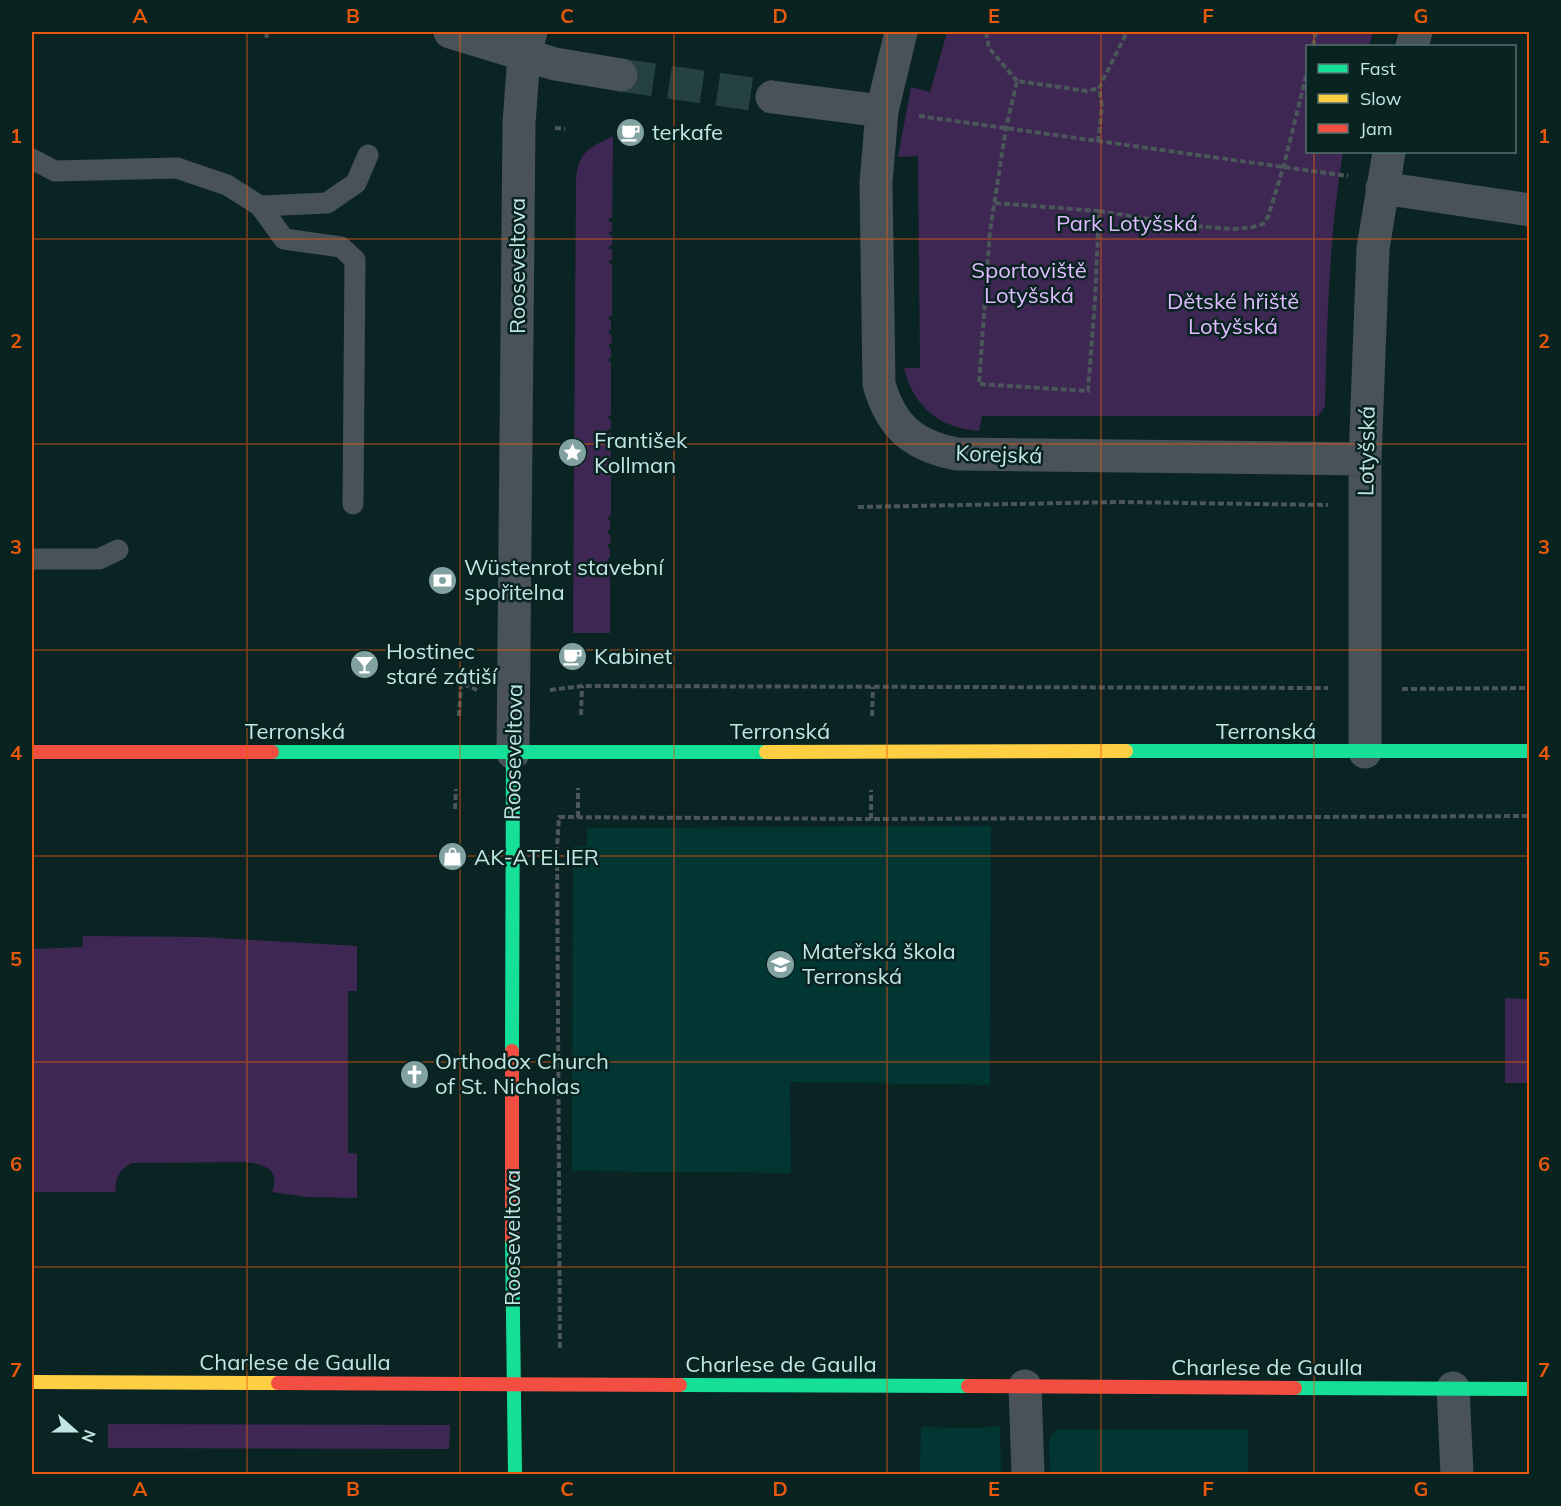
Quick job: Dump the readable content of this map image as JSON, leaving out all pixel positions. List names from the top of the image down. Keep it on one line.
{"streets":{"street":["Rooseveltova","Lotyšská","Korejská","Terronská","Charlese de Gaulla"]},"crossings":[["Rooseveltova","Terronská"],["Rooseveltova","Charlese de Gaulla"],["Lotyšská","Korejská"],["Lotyšská","Terronská"]],"parks":["Park Lotyšská","Sportoviště Lotyšská","Dětské hřiště Lotyšská"],"places":{"cafe":["terkafe","Kabinet"],"place":["František Kollman"],"bank":["Wüstenrot stavební spořitelna"],"bar":["Hostinec staré zátiší"],"shop":["AK-ATELIER"],"school or university":["Mateřská škola Terronská"],"church":["Orthodox Church of St. Nicholas"]},"legend":["Fast","Slow","Jam"],"north":"right","grid":{"columns":["A","B","C","D","E","F","G"],"rows":["1","2","3","4","5","6","7"]}}
